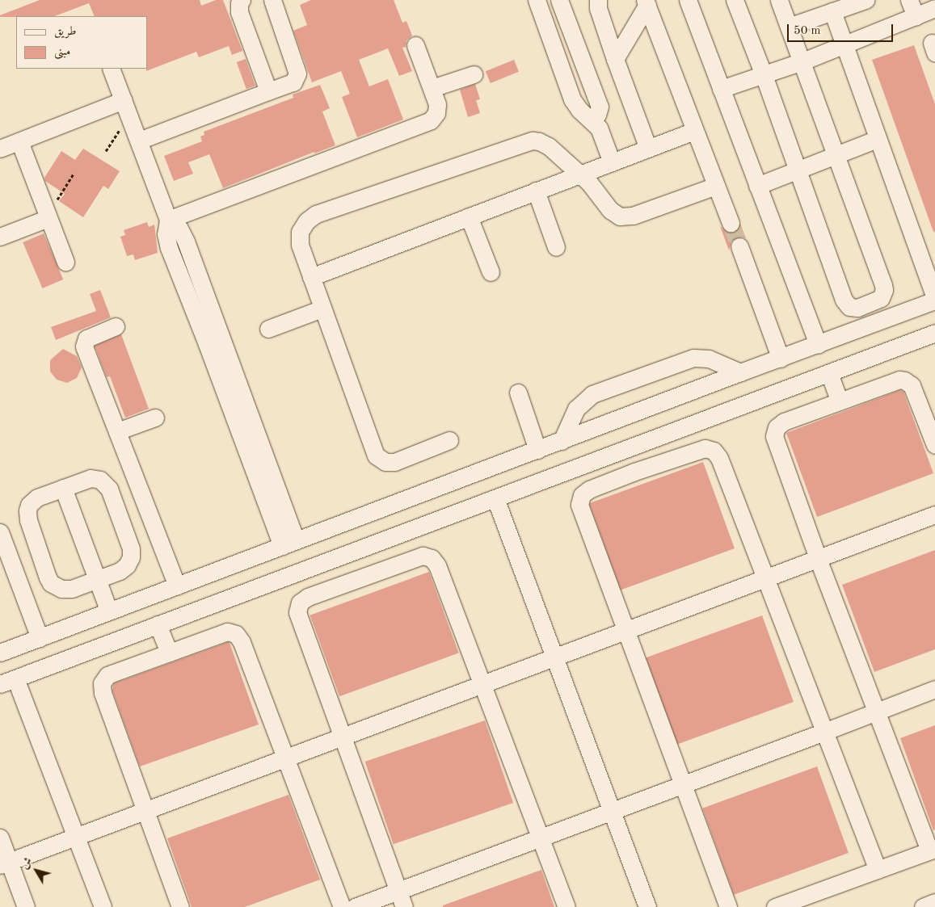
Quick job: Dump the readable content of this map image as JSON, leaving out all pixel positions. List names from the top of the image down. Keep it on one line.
{"legend":["طريق","مبنى"],"scale_bar":"50 m","north":"top left"}
